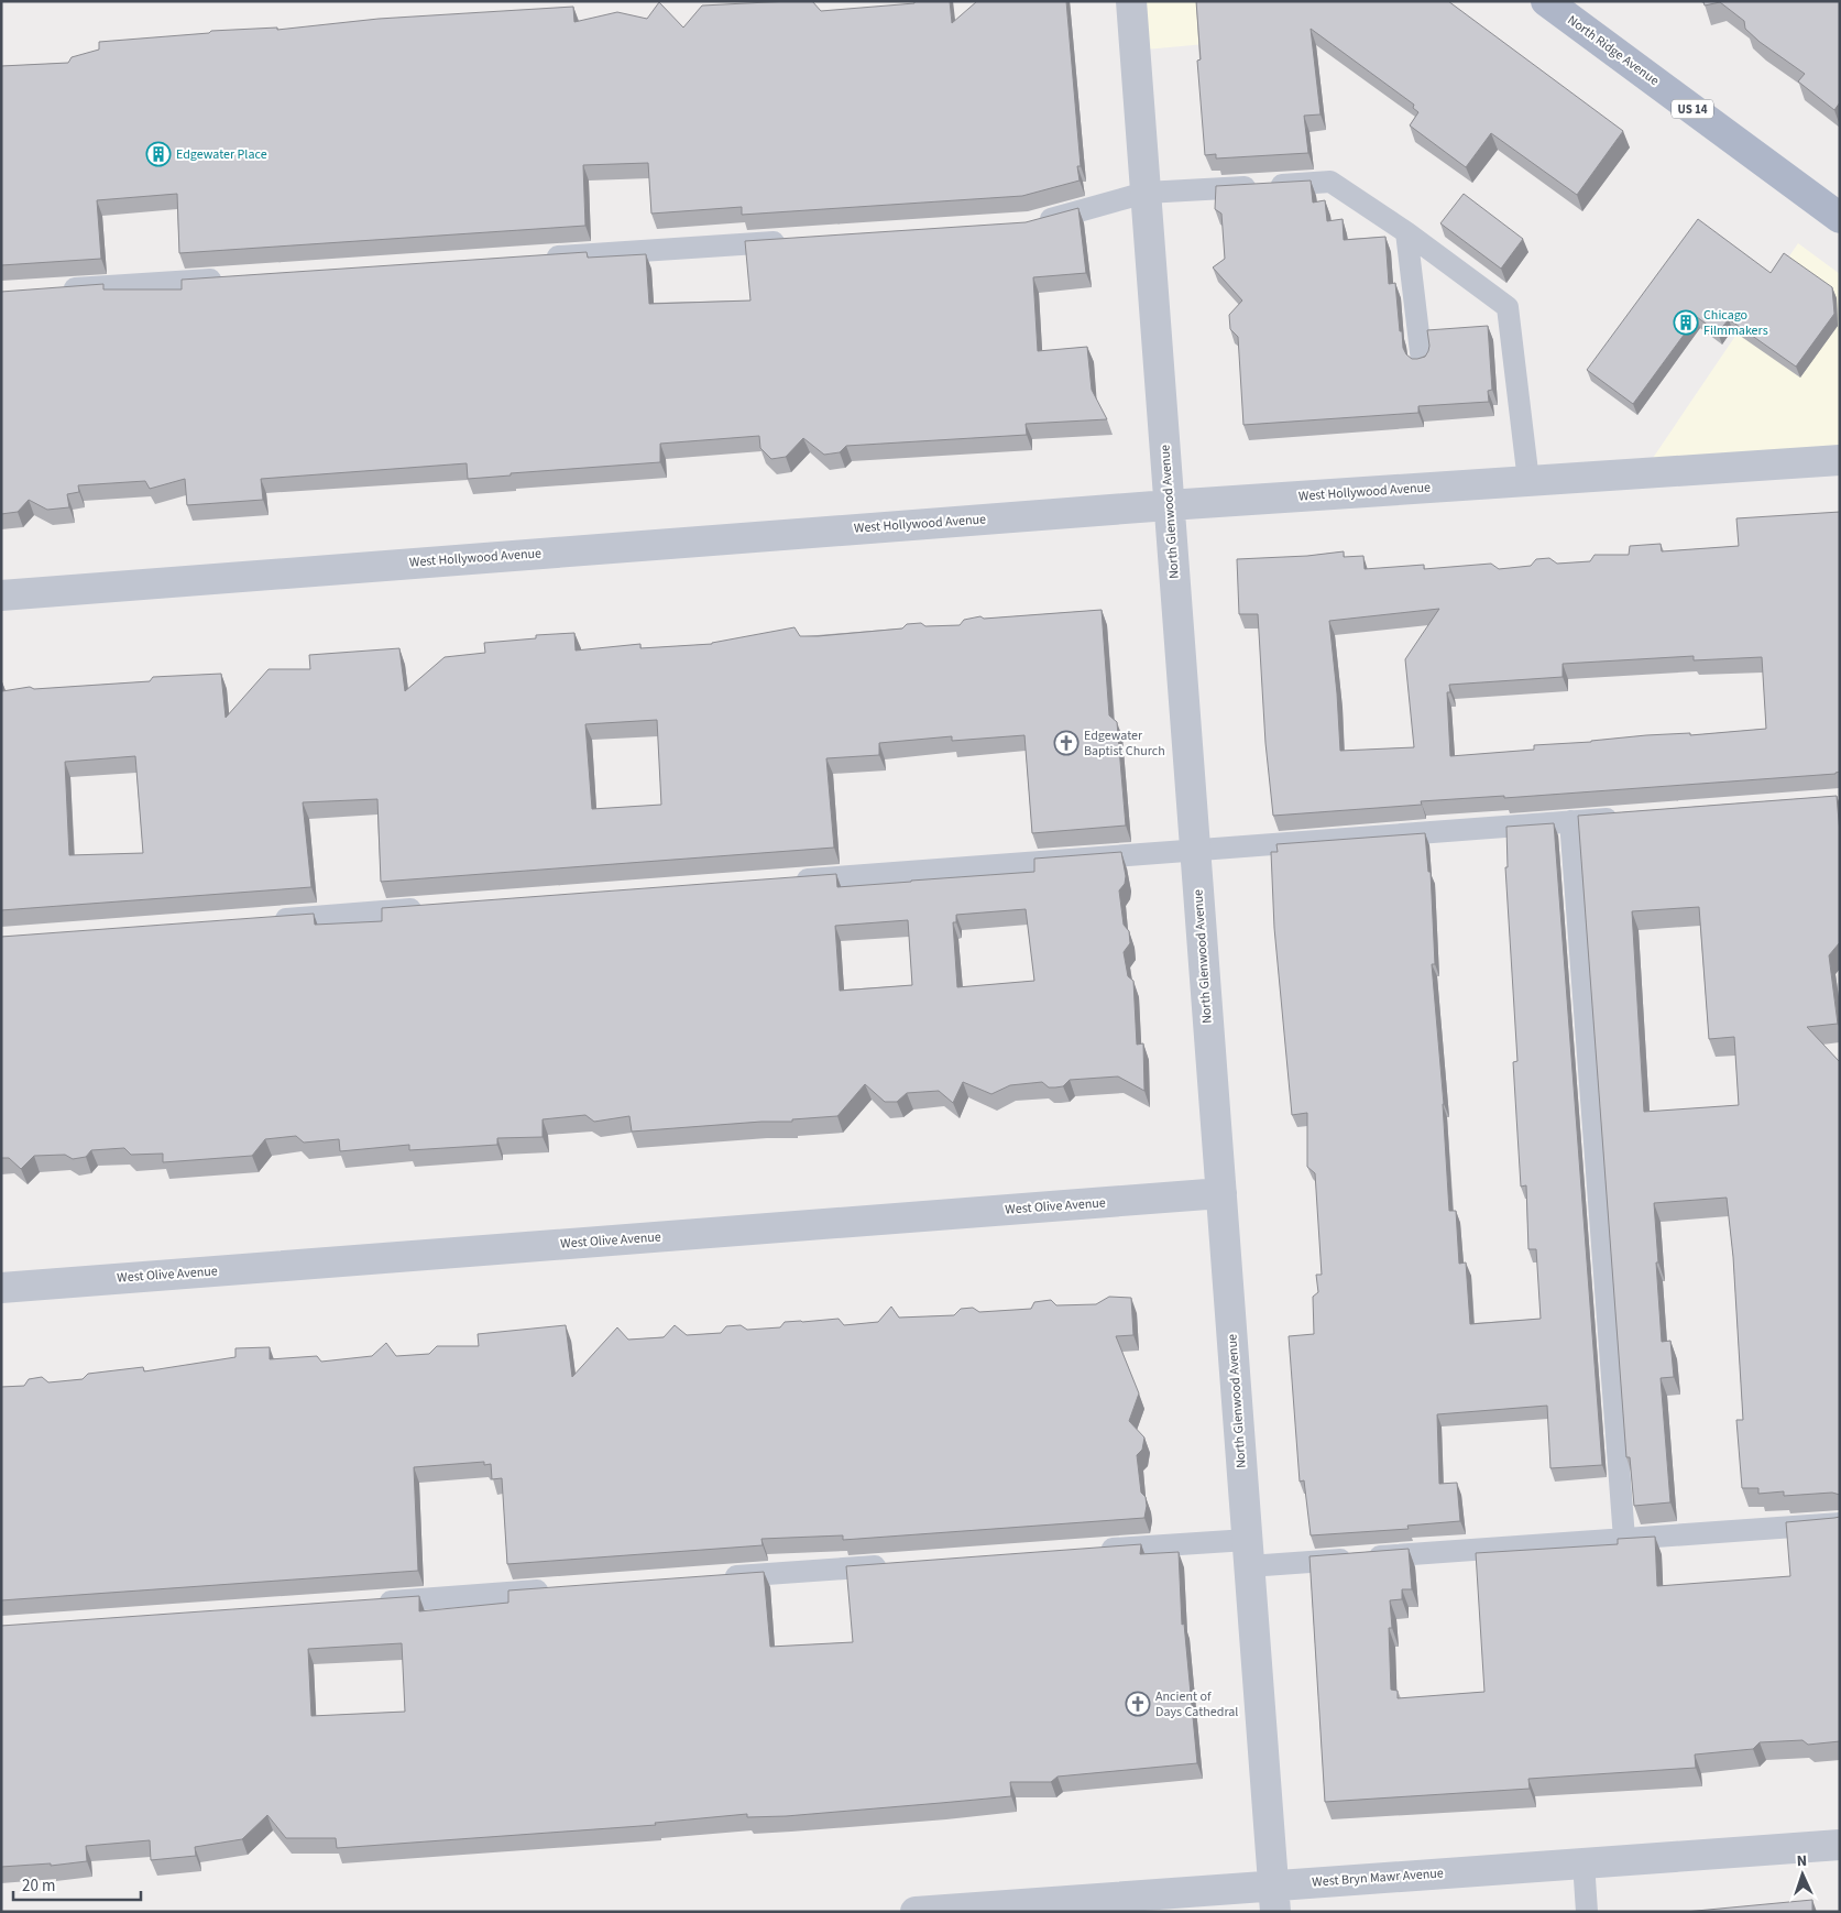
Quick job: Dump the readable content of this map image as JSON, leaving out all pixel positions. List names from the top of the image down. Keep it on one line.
{"streets":{"main road":["North Ridge Avenue","US 14"],"street":["West Hollywood Avenue","North Glenwood Avenue","West Olive Avenue","West Bryn Mawr Avenue"]},"crossings":[["West Hollywood Avenue","North Glenwood Avenue"],["North Glenwood Avenue","West Olive Avenue"],["North Glenwood Avenue","West Bryn Mawr Avenue"]],"places":{"building":["Edgewater Place","Chicago Filmmakers"],"church":["Edgewater Baptist Church","Ancient of Days Cathedral"]},"scale_bar":"20 m","north":"top"}
